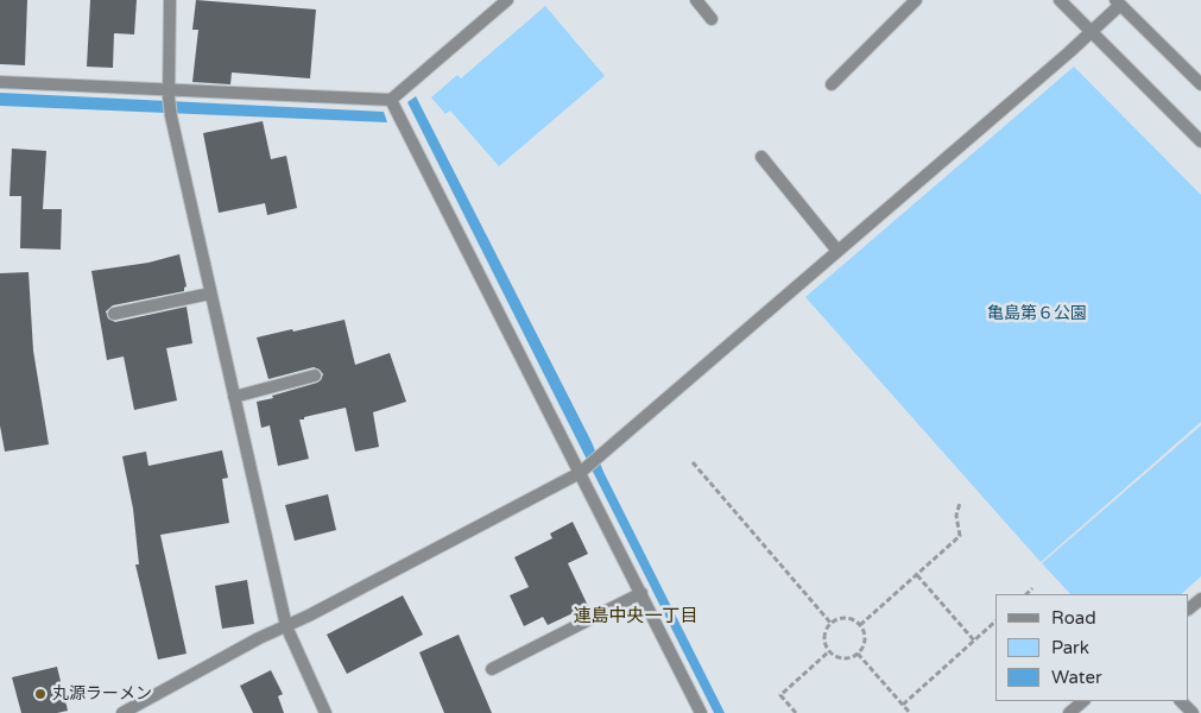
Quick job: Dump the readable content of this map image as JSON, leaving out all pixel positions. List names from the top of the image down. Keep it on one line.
{"districts":["連島中央一丁目"],"parks":["亀島第６公園"],"places":["丸源ラーメン"],"legend":["Road","Park","Water"]}
